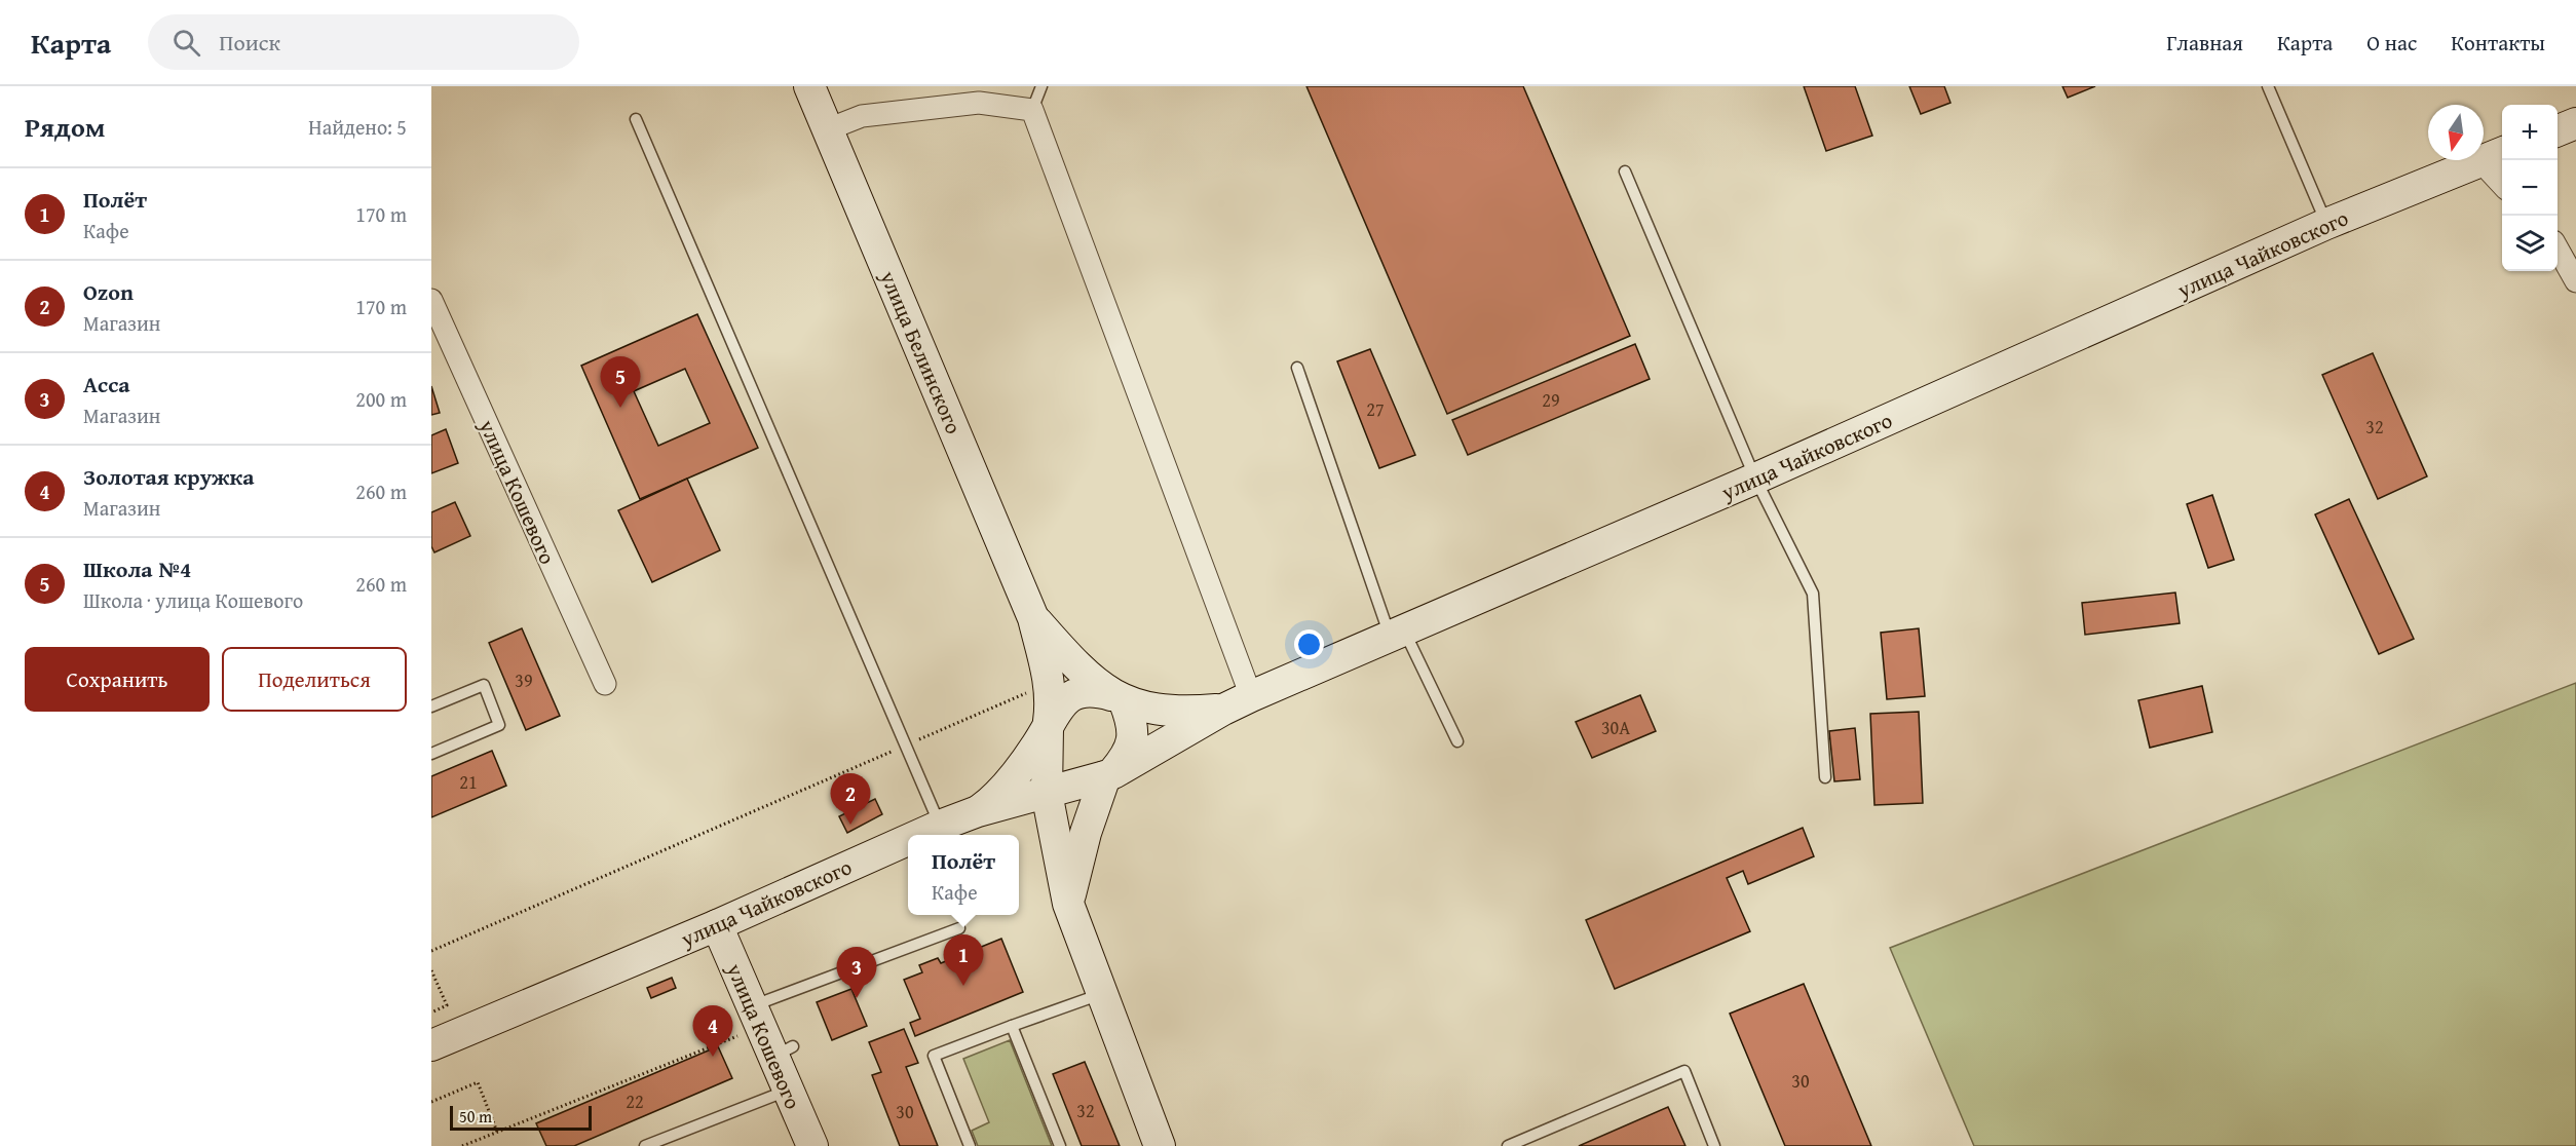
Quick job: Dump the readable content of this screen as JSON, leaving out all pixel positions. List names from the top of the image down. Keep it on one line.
{"streets":{"main road":["улица Чайковского","улица Белинского","улица Кошевого"]},"crossings":[["улица Чайковского","улица Кошевого"]],"house_numbers":["29","27","32","39","30А","21","30","22","32","30"],"scale_bar":"50 m","north":"bottom","page":{"header":"Карта","search":"Поиск","nav":["Главная","Карта","О нас","Контакты"],"heading":["Рядом","Найдено: 5"],"map_buttons":["+","−"],"list":[{"mark":"1","name":"Полёт","note":"Кафе","value":"170 m"},{"mark":"2","name":"Ozon","note":"Магазин","value":"170 m"},{"mark":"3","name":"Acca","note":"Магазин","value":"200 m"},{"mark":"4","name":"Золотая кружка","note":"Магазин","value":"260 m"},{"mark":"5","name":"Школа №4","note":"Школа · улица Кошевого","value":"260 m"}],"pins":["5","2","1","3","4"],"buttons":["Сохранить","Поделиться"],"popup":["Полёт","Кафе"],"scale":"50 m"}}
